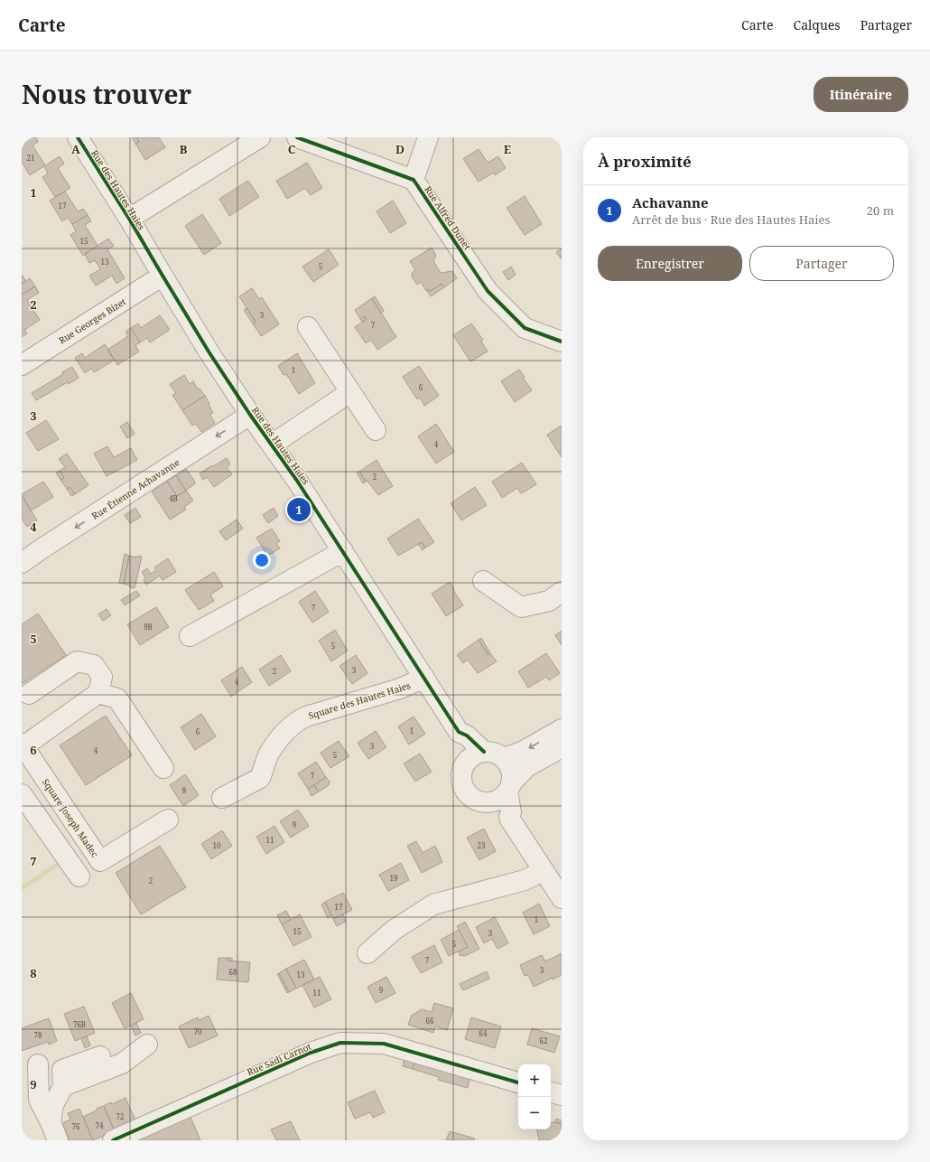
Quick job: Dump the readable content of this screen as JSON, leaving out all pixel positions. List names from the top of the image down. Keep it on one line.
{"streets":{"street":["Rue des Hautes Haies","Rue Alfred Dunet","Rue Georges Bizet","Rue Étienne Achavanne","Square des Hautes Haies","Square Joseph Madec","Rue Sadi Carnot"]},"crossings":[["Rue des Hautes Haies","Rue Georges Bizet"],["Rue des Hautes Haies","Rue Étienne Achavanne"],["Rue des Hautes Haies","Square des Hautes Haies"]],"house_numbers":["21","17","15","13","5","3","7","1","6","4","2","4B","7","9B","5","3","2","4","1","6","3","4","5","7","8","9","11","10","23","19","2","17","1","15","3","5","7","3","68","13","9","11","66","76B","70","64","78","62","72","74","76"],"page":{"header":"Carte","nav":["Carte","Calques","Partager"],"title":"Nous trouver","buttons":["Itinéraire",["Enregistrer","Partager"]],"heading":"À proximité","list":[{"mark":"1","name":"Achavanne","note":"Arrêt de bus · Rue des Hautes Haies","value":"20 m"}],"pins":"1","map_buttons":["+","−"]},"grid":{"columns":["A","B","C","D","E"],"rows":["1","2","3","4","5","6","7","8","9"]}}
